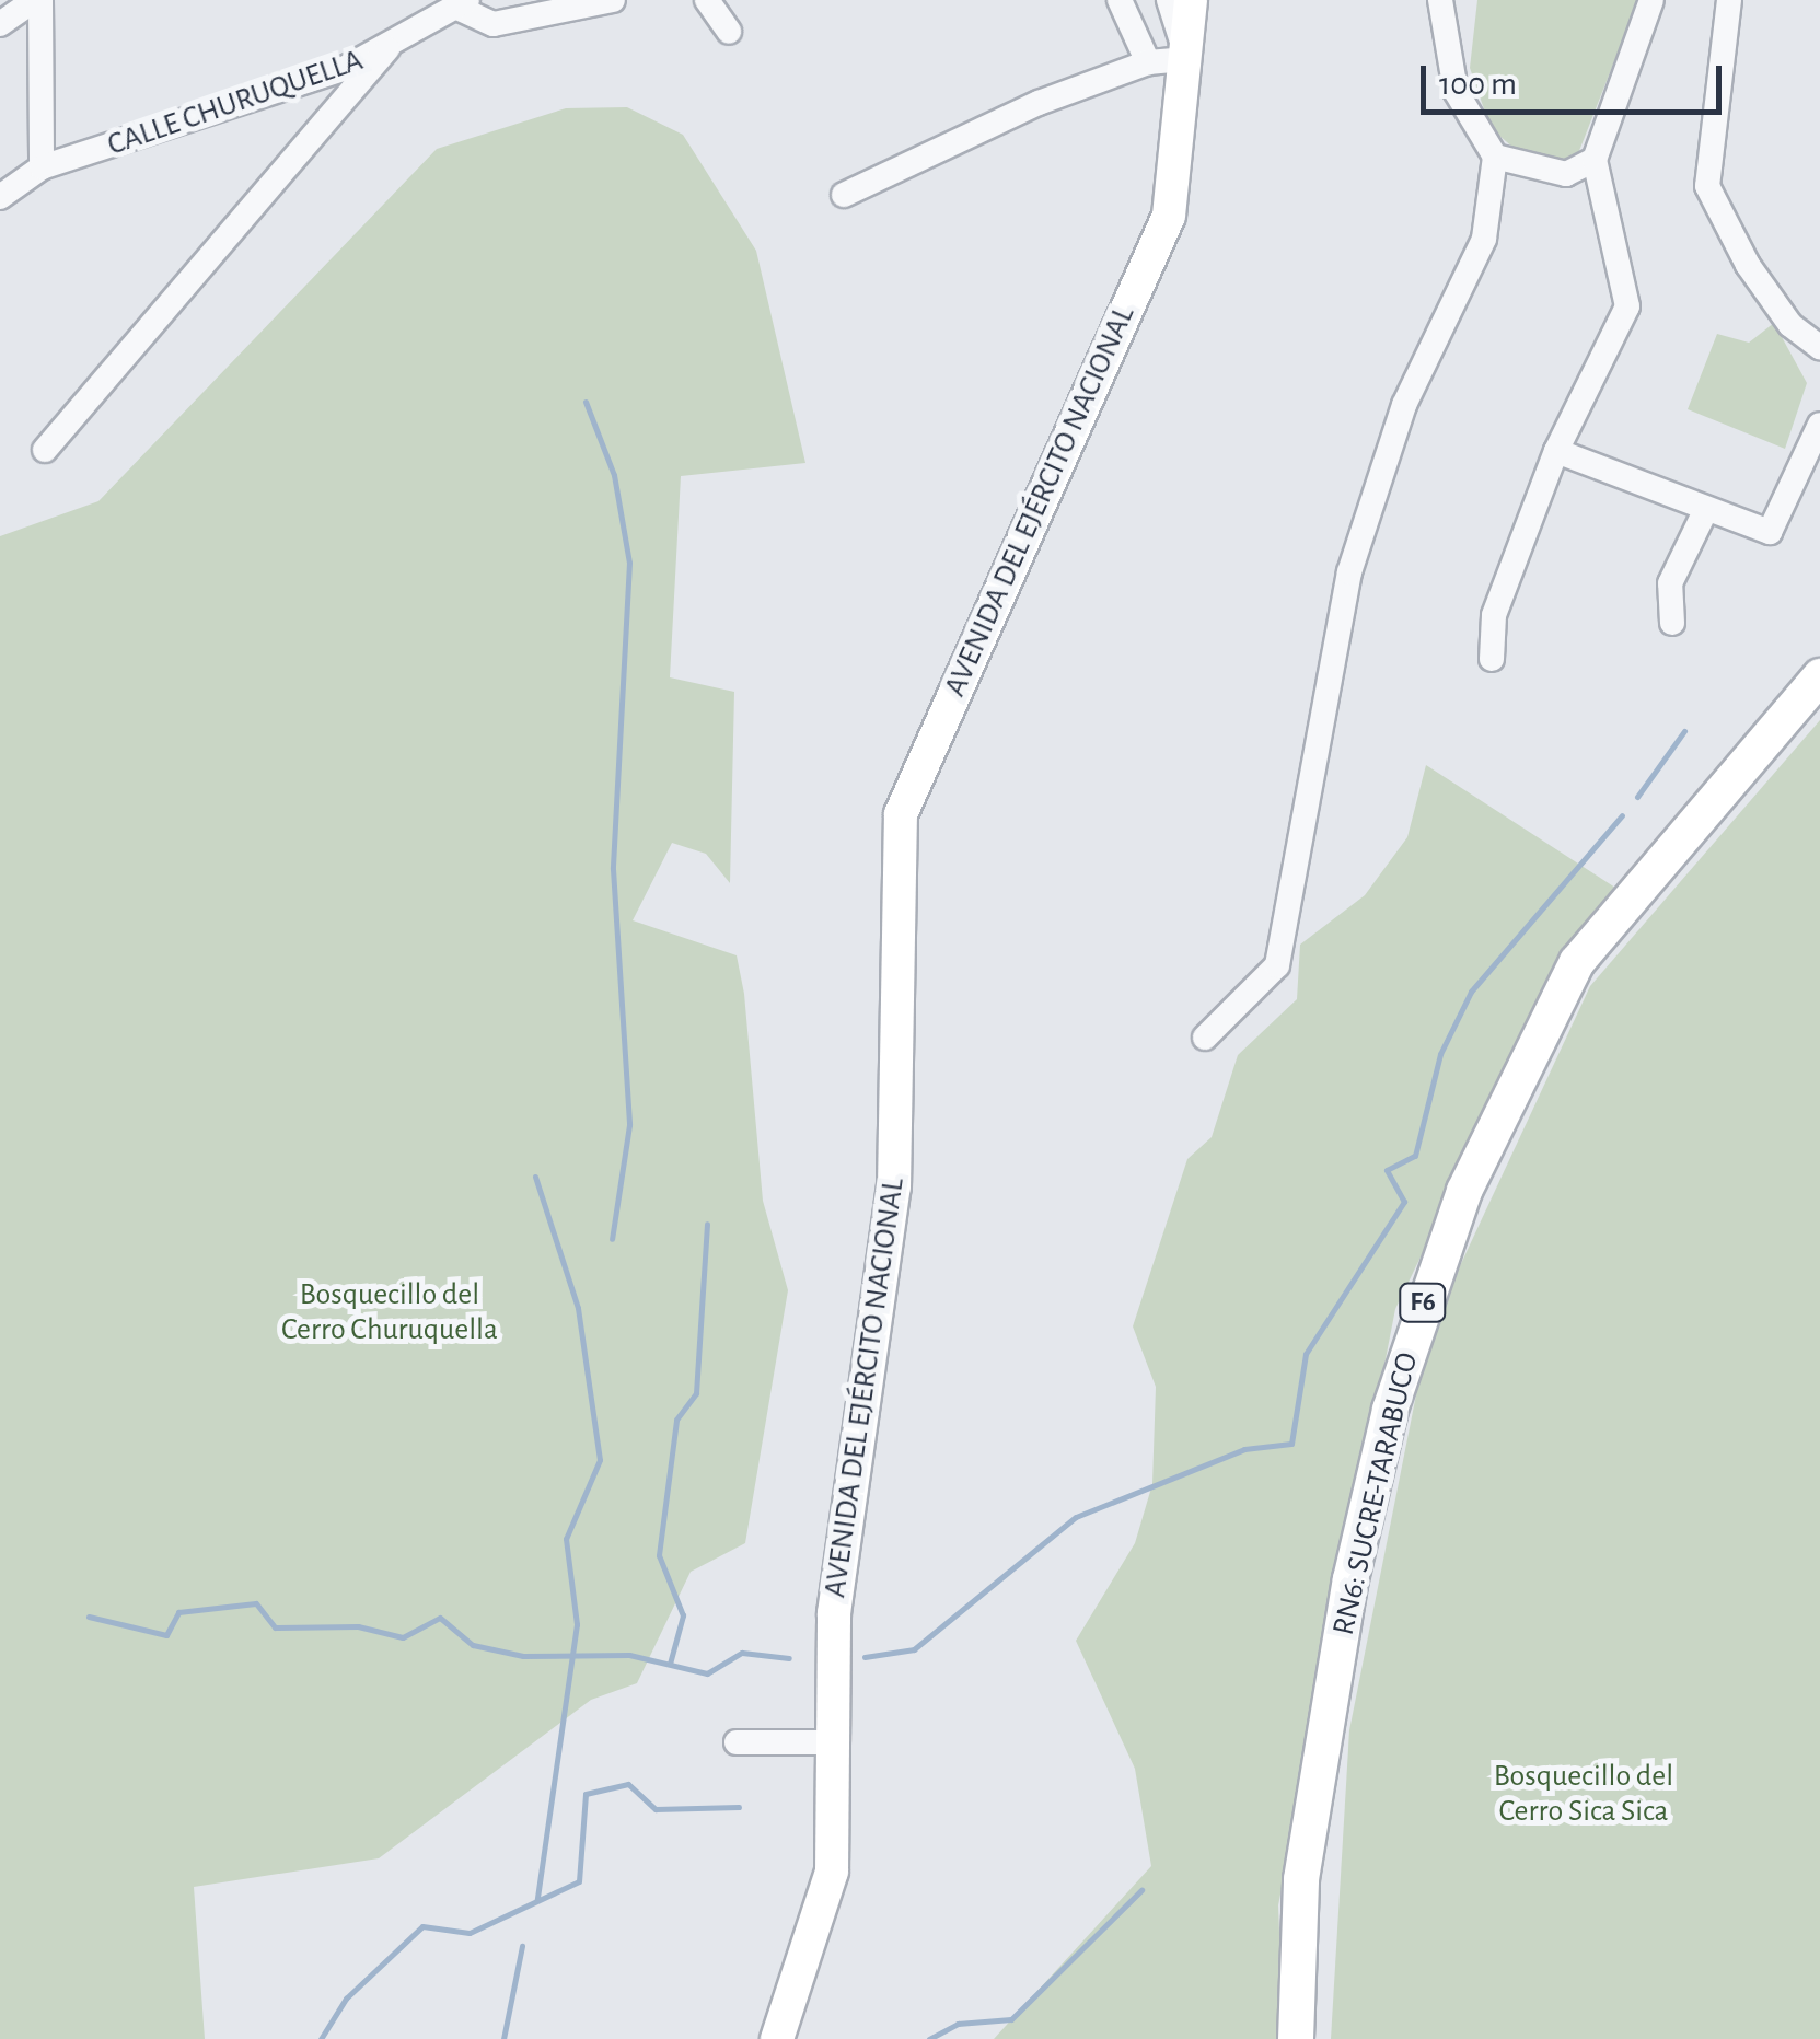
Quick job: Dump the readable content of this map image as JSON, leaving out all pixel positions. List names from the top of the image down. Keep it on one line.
{"streets":{"highway":["F6","RN6: SUCRE-TARABUCO"],"main road":["AVENIDA DEL EJÉRCITO NACIONAL"],"street":["CALLE CHURUQUELLA"]},"parks":["Bosquecillo del Cerro Churuquella","Bosquecillo del Cerro Sica Sica"],"scale_bar":"100 m"}
